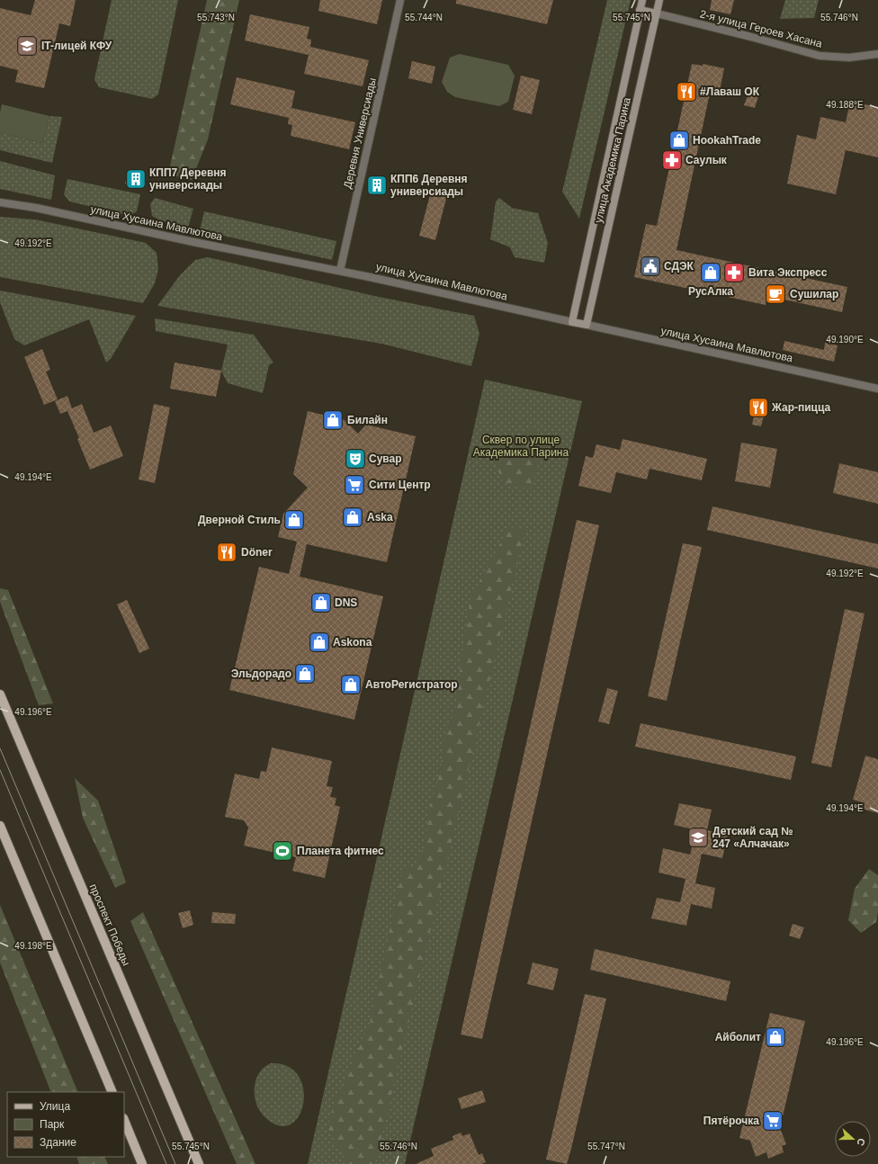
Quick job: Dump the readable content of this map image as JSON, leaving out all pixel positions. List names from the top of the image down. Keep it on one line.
{"streets":{"main road":["2-я улица Героев Хасана","улица Академика Парина","улица Хусаина Мавлютова","проспект Победы"],"street":["Деревня Универсиады"]},"crossings":[["2-я улица Героев Хасана","улица Академика Парина"],["Деревня Универсиады","улица Хусаина Мавлютова"],["улица Академика Парина","улица Хусаина Мавлютова"]],"parks":["Сквер по улице Академика Парина"],"places":{"school or university":["IT-лицей КФУ","Детский сад № 247 «Алчачак»"],"restaurant":["#Лаваш ОК","Жар-пицца","Döner"],"shop":["HookahTrade","РусАлка","Билайн","Aska","Дверной Стиль","DNS","Askona","Эльдорадо","АвтоРегистратор","Айболит"],"pharmacy":["Саулык","Вита Экспресс"],"building":["КПП7 Деревня универсиады","КПП6 Деревня универсиады"],"public building":["СДЭК"],"cafe":["Сушилар"],"theatre":["Сувар"],"supermarket":["Сити Центр","Пятёрочка"],"sports":["Планета фитнес"]},"legend":["Улица","Парк","Здание"],"north":"right","coordinates":["55.744°N","55.743°N","55.745°N","55.746°N","49.188°E","49.192°E","49.190°E","49.194°E","49.196°E","49.198°E","55.747°N"]}
